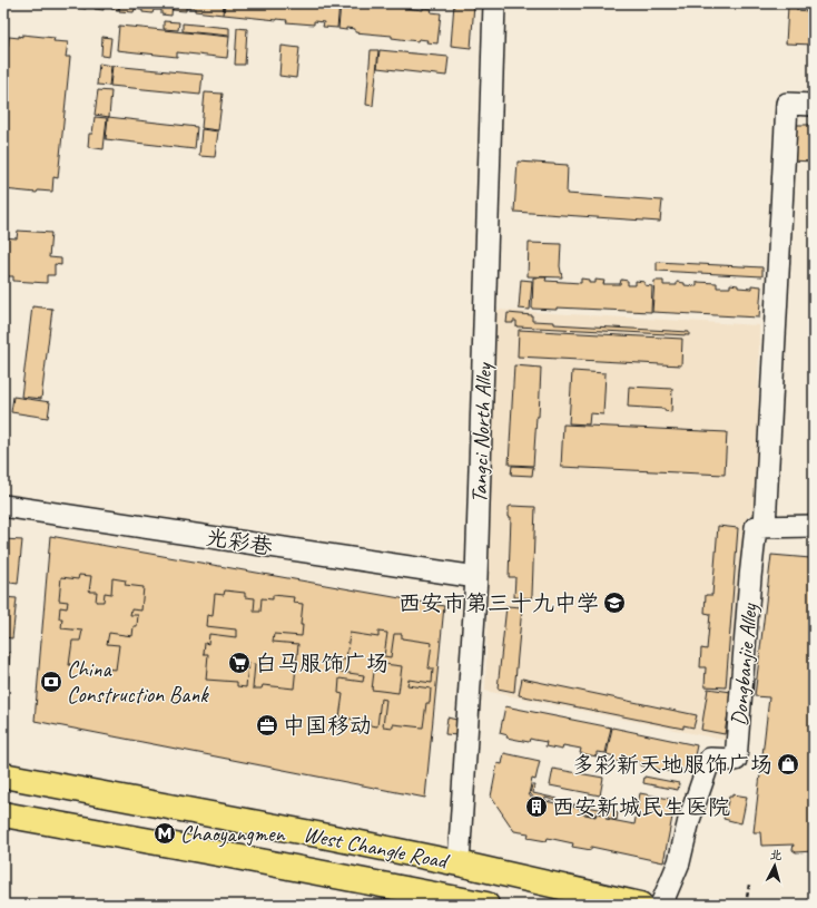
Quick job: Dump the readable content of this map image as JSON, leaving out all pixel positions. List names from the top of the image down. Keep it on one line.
{"streets":{"main road":["West Changle Road"],"street":["Tangci North Alley","光彩巷","Dongbanjie Alley"]},"crossings":[["Tangci North Alley","光彩巷"],["Tangci North Alley","West Changle Road"]],"places":{"school or university":["西安市第三十九中学"],"supermarket":["白马服饰广场"],"bank":["China Construction Bank"],"office":["中国移动"],"shop":["多彩新天地服饰广场"],"building":["西安新城民生医院"],"metro station":["Chaoyangmen"]},"north":"top"}
